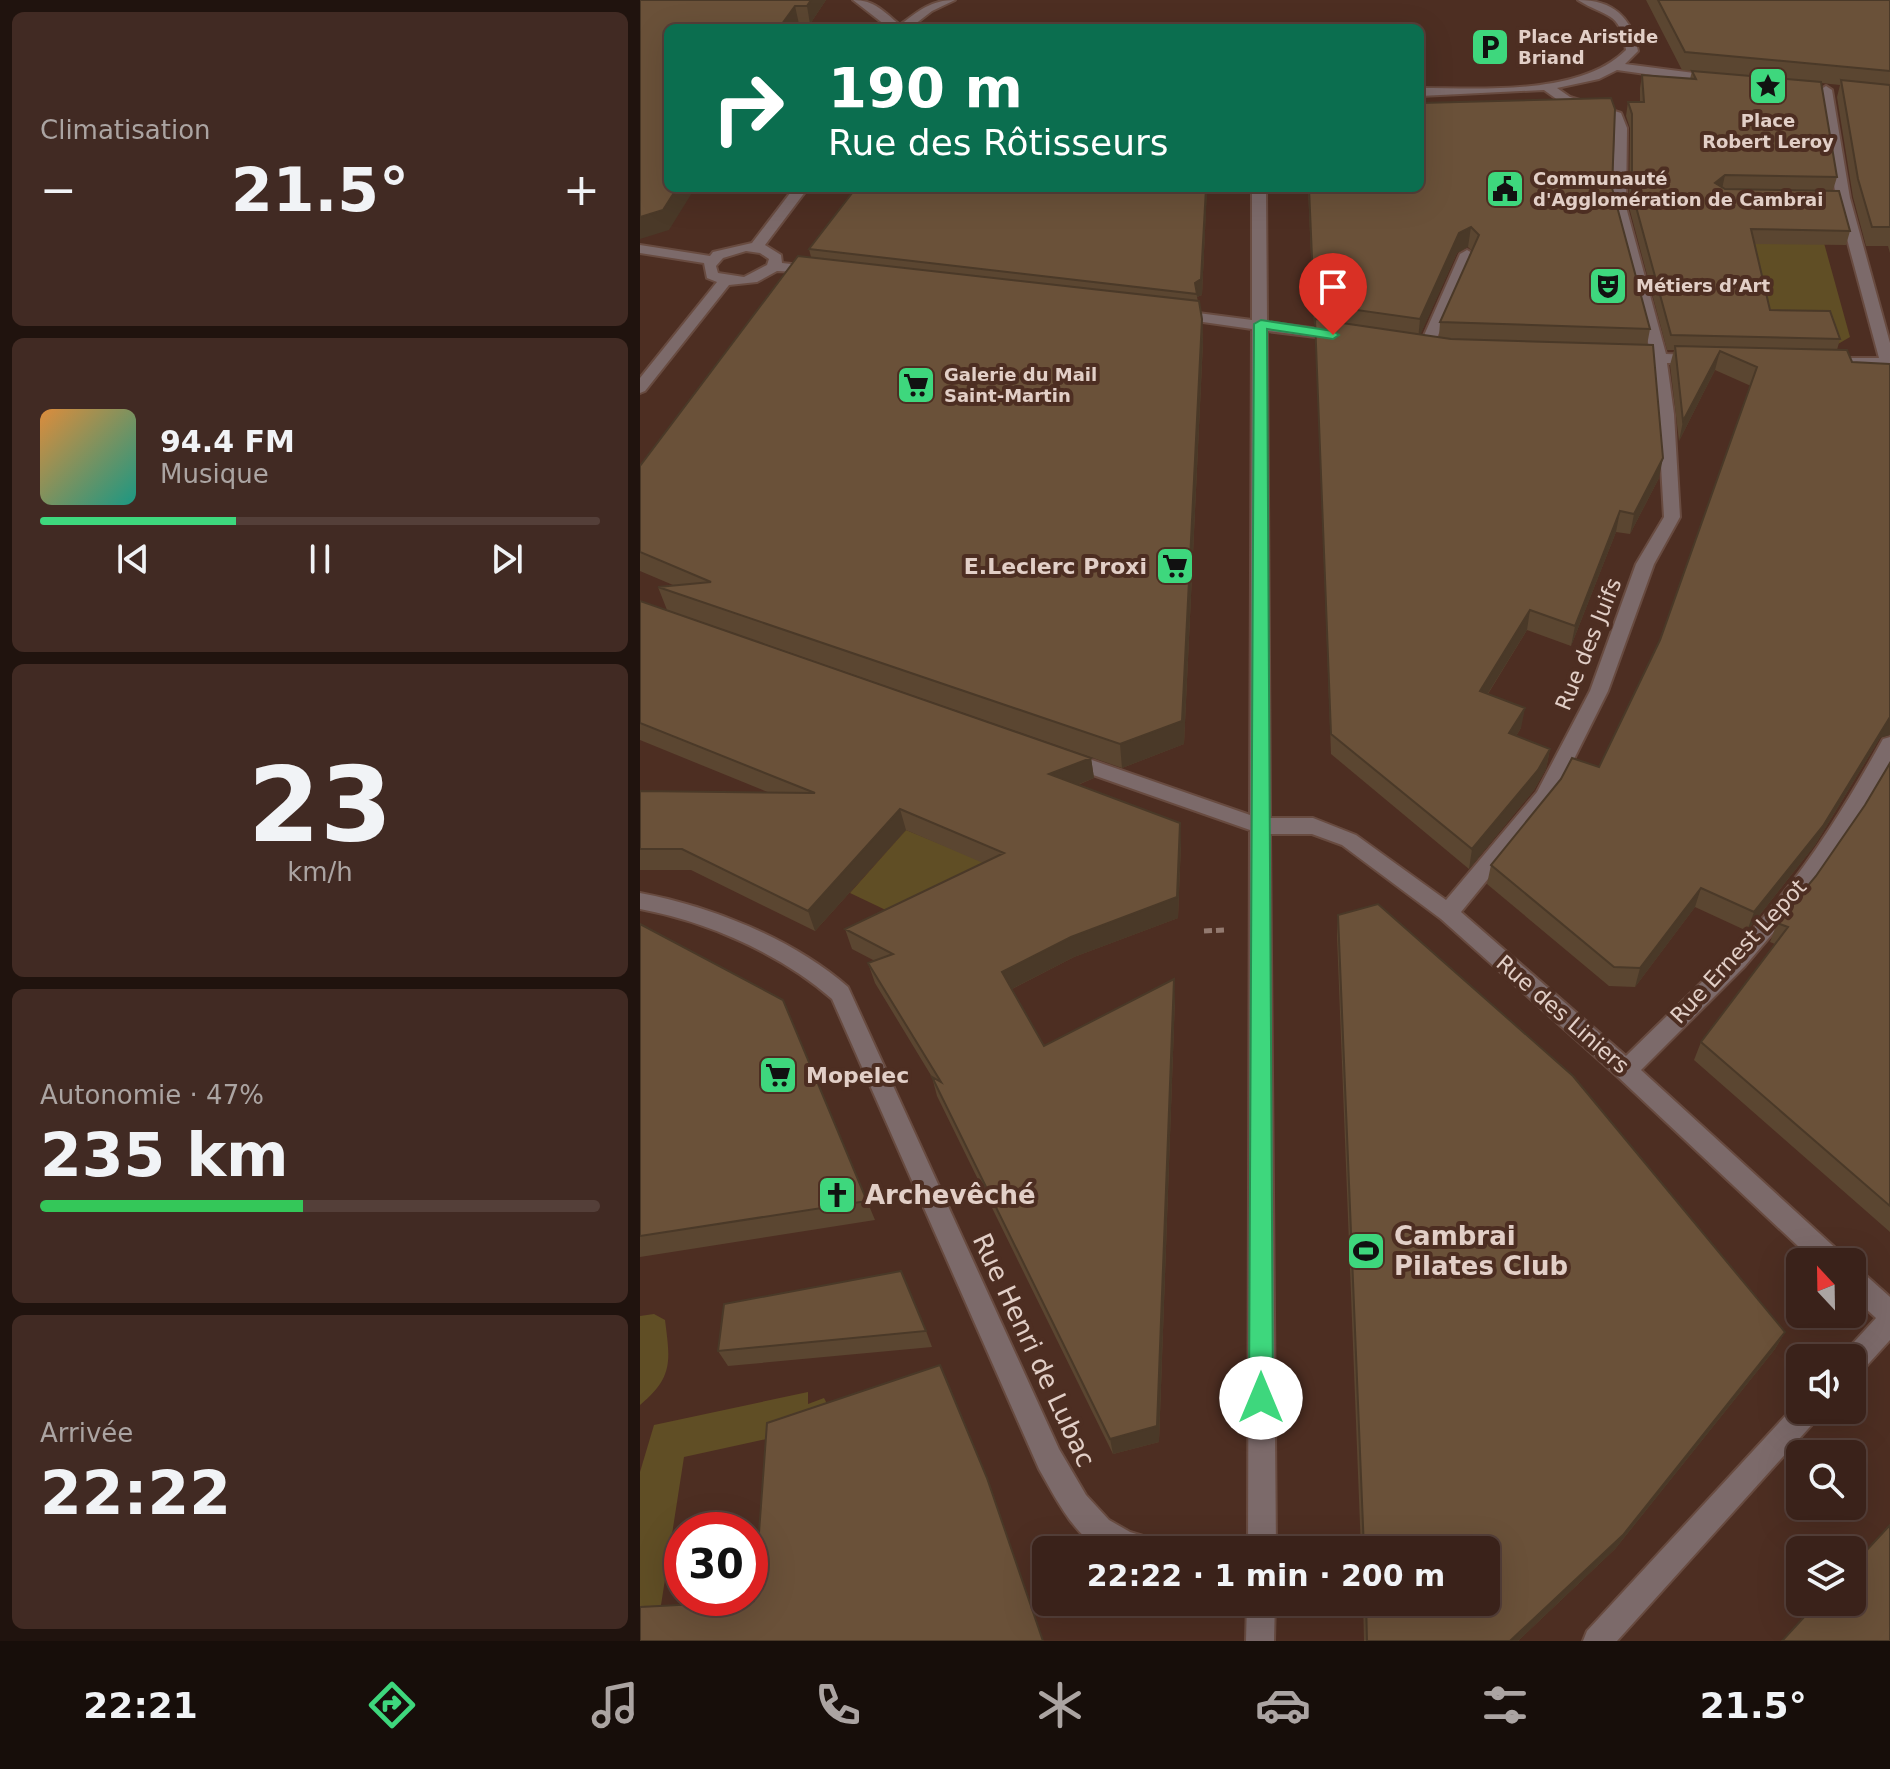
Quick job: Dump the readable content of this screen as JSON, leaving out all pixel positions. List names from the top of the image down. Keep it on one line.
{"streets":{"street":["Rue des Juifs","Rue Ernest Lepot","Rue des Liniers","Rue Henri de Lubac"]},"crossings":[["Rue des Juifs","Rue des Liniers"],["Rue Ernest Lepot","Rue des Liniers"]],"places":{"parking":["Place Aristide Briand"],"place":["Place Robert Leroy"],"public building":["Communauté d'Agglomération de Cambrai"],"theatre":["Métiers d’Art"],"supermarket":["Galerie du Mail Saint-Martin","E.Leclerc Proxi","Mopelec"],"church":["Archevêché"],"sports":["Cambrai Pilates Club"]},"north":"top","page":{"tile":["Climatisation",["23","km/h"],["Autonomie · 47%","235 km"],["Arrivée","22:22"]],"turn":["190 m","Rue des Rôtisseurs"],"heat":["−","21.5°","+"],"song":["94.4 FM","Musique"],"limit":"30","trip":"22:22 · 1 min · 200 m","tabs":["22:21","21.5°"]}}
